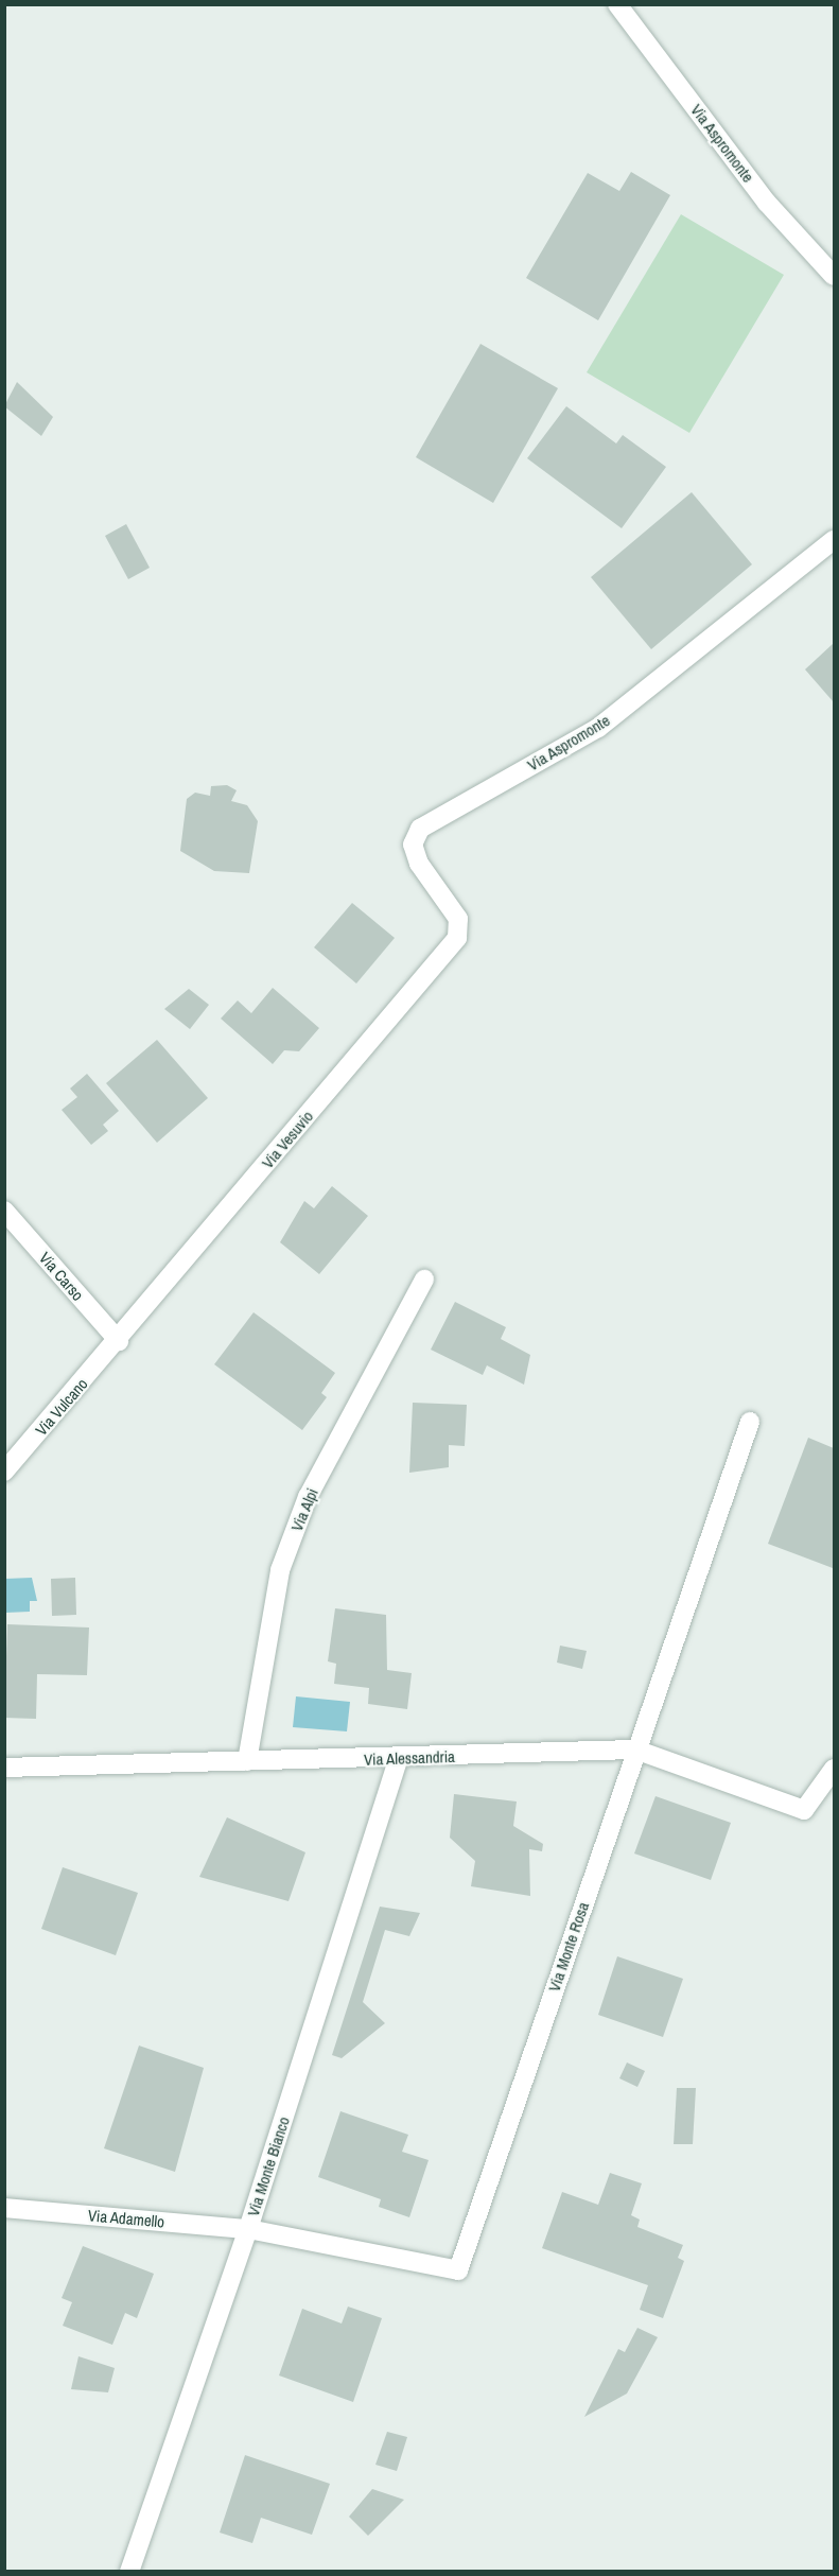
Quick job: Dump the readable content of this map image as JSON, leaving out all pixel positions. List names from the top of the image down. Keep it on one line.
{"streets":{"street":["Via Aspromonte","Via Vesuvio","Via Carso","Via Vulcano","Via Alpi","Via Alessandria","Via Monte Rosa","Via Monte Bianco","Via Adamello"]},"crossings":[["Via Aspromonte","Via Vesuvio"],["Via Vesuvio","Via Carso"],["Via Vesuvio","Via Vulcano"],["Via Carso","Via Vulcano"],["Via Alpi","Via Alessandria"],["Via Alessandria","Via Monte Rosa"],["Via Alessandria","Via Monte Bianco"],["Via Monte Rosa","Via Monte Bianco"],["Via Monte Rosa","Via Adamello"],["Via Monte Bianco","Via Adamello"]]}
